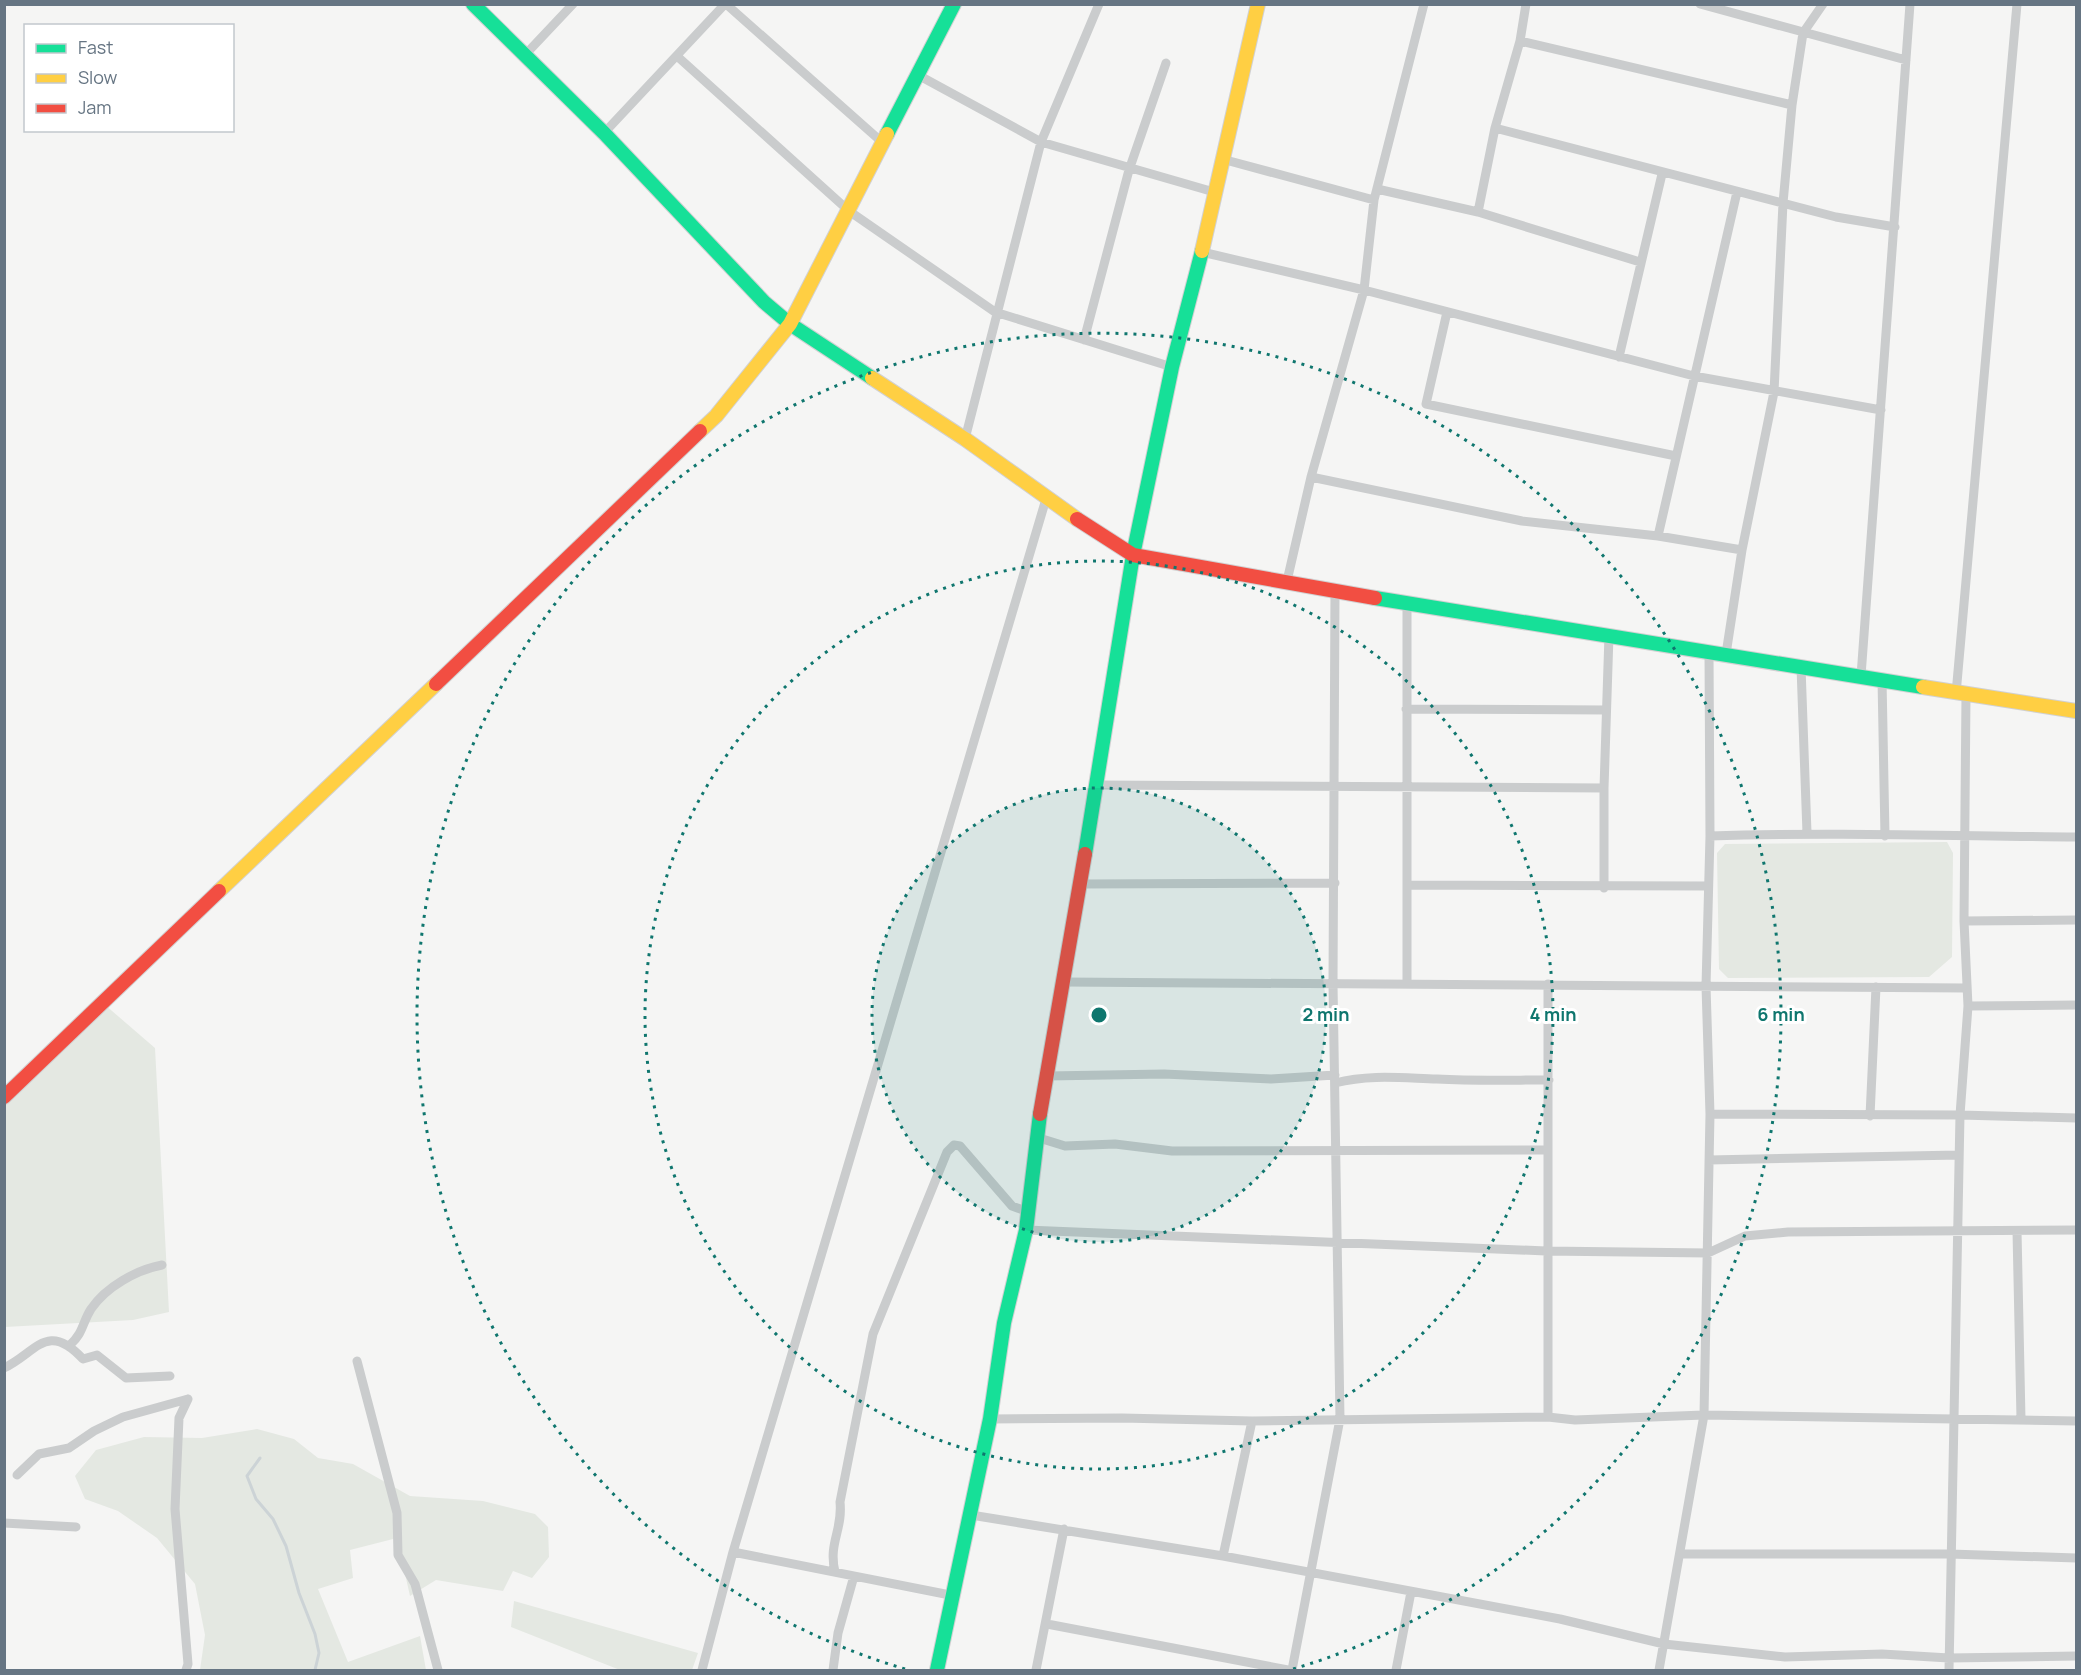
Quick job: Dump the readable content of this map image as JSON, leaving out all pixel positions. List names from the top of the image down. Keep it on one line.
{"legend":["Fast","Slow","Jam"],"rings":["2 min","4 min","6 min"]}
